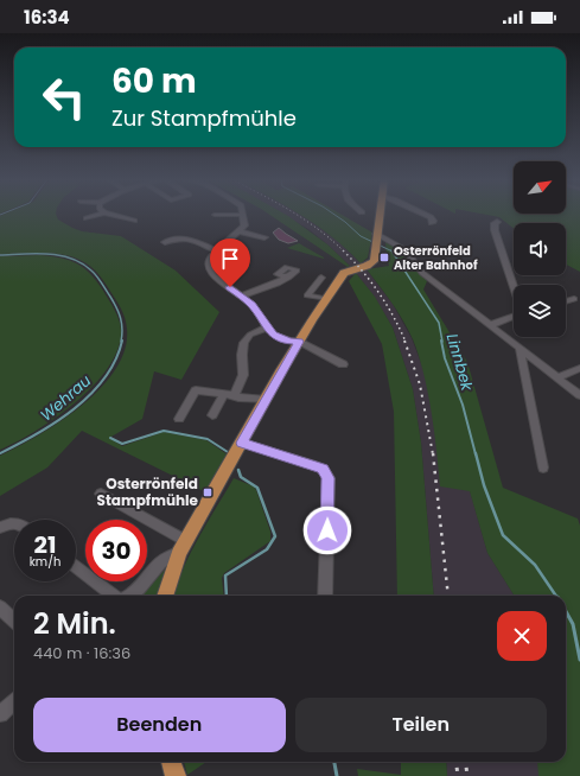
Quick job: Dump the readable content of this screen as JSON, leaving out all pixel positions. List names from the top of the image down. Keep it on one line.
{"water":["Linnbek","Wehrau"],"places":{"transit":["Osterrönfeld Alter Bahnhof","Osterrönfeld Stampfmühle"]},"north":"top right","page":{"status":"16:34","turn":["60 m","Zur Stampfmühle"],"speed":"21 km/h","limit":"30","heading":["2 Min.","440 m · 16:36"],"buttons":["Beenden","Teilen"]}}
